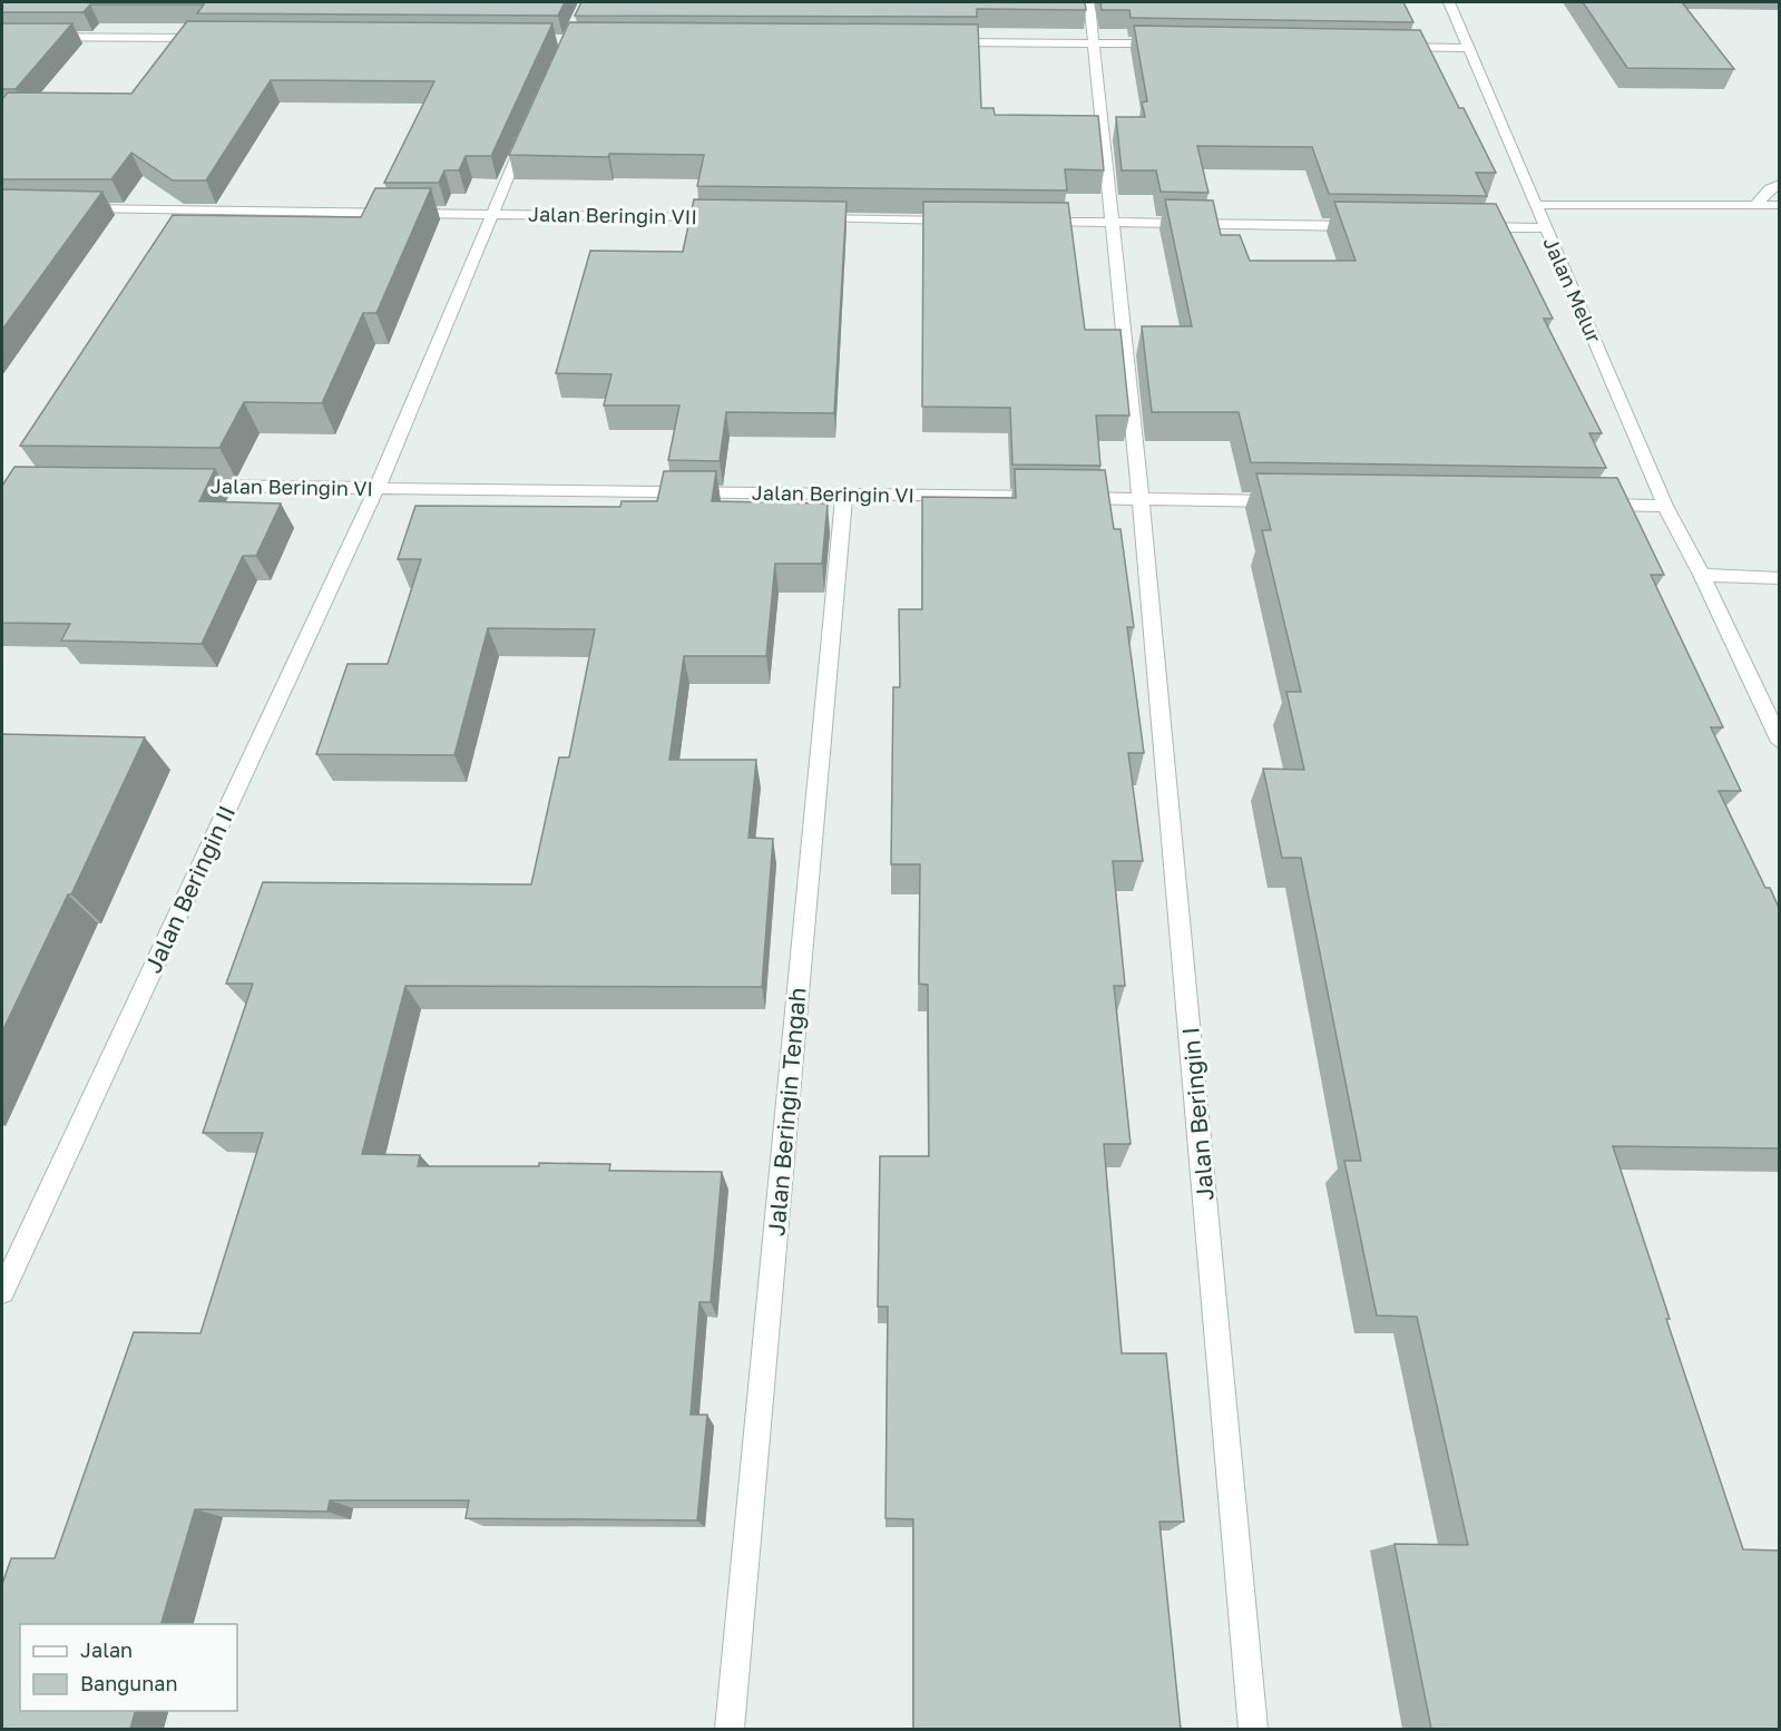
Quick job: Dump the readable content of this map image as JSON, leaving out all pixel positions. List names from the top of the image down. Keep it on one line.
{"streets":{"street":["Jalan Beringin VII","Jalan Melur","Jalan Beringin VI","Jalan Beringin II","Jalan Beringin Tengah","Jalan Beringin I"]},"crossings":[["Jalan Beringin VII","Jalan Beringin II"],["Jalan Beringin VI","Jalan Beringin II"],["Jalan Beringin VI","Jalan Beringin Tengah"],["Jalan Beringin VI","Jalan Beringin I"]],"legend":["Jalan","Bangunan"]}
